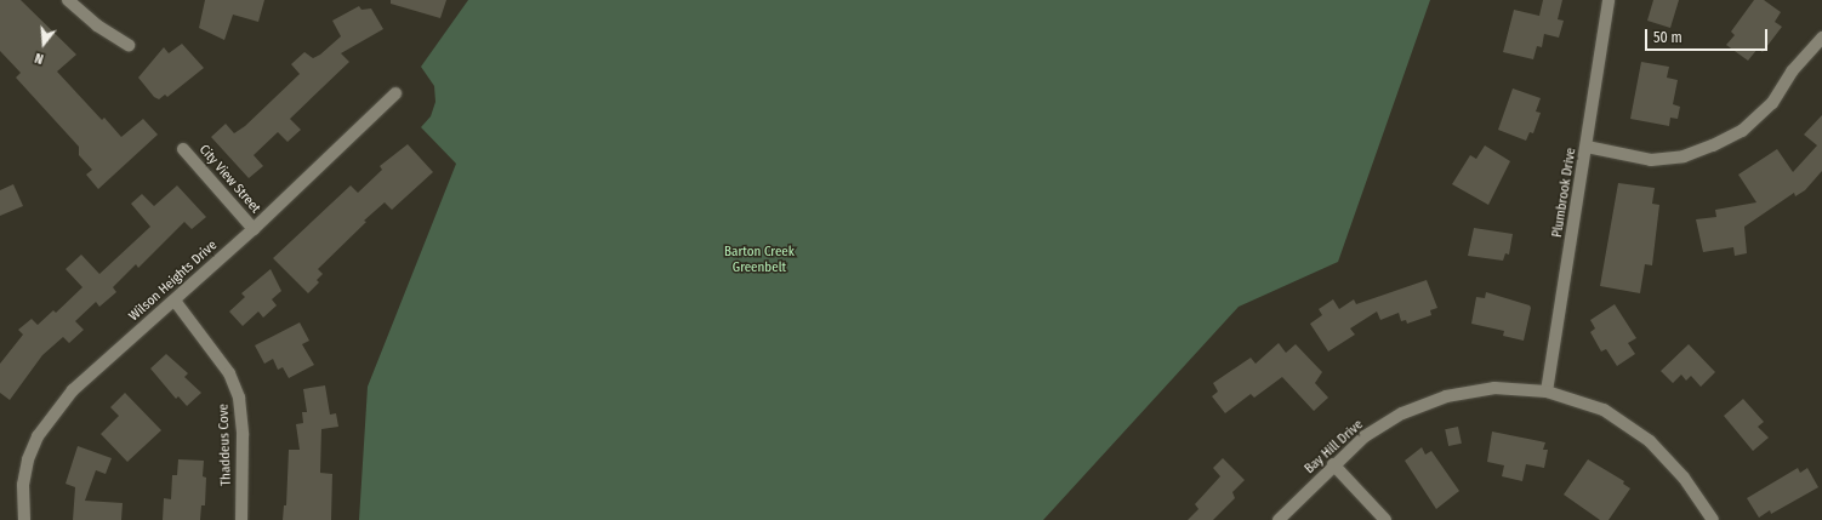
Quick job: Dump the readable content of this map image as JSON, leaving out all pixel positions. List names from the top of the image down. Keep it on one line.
{"streets":{"street":["City View Street","Plumbrook Drive","Wilson Heights Drive","Thaddeus Cove","Bay Hill Drive"]},"crossings":[["City View Street","Wilson Heights Drive"],["Plumbrook Drive","Bay Hill Drive"],["Wilson Heights Drive","Thaddeus Cove"]],"parks":["Barton Creek Greenbelt"],"scale_bar":"50 m","north":"bottom"}
